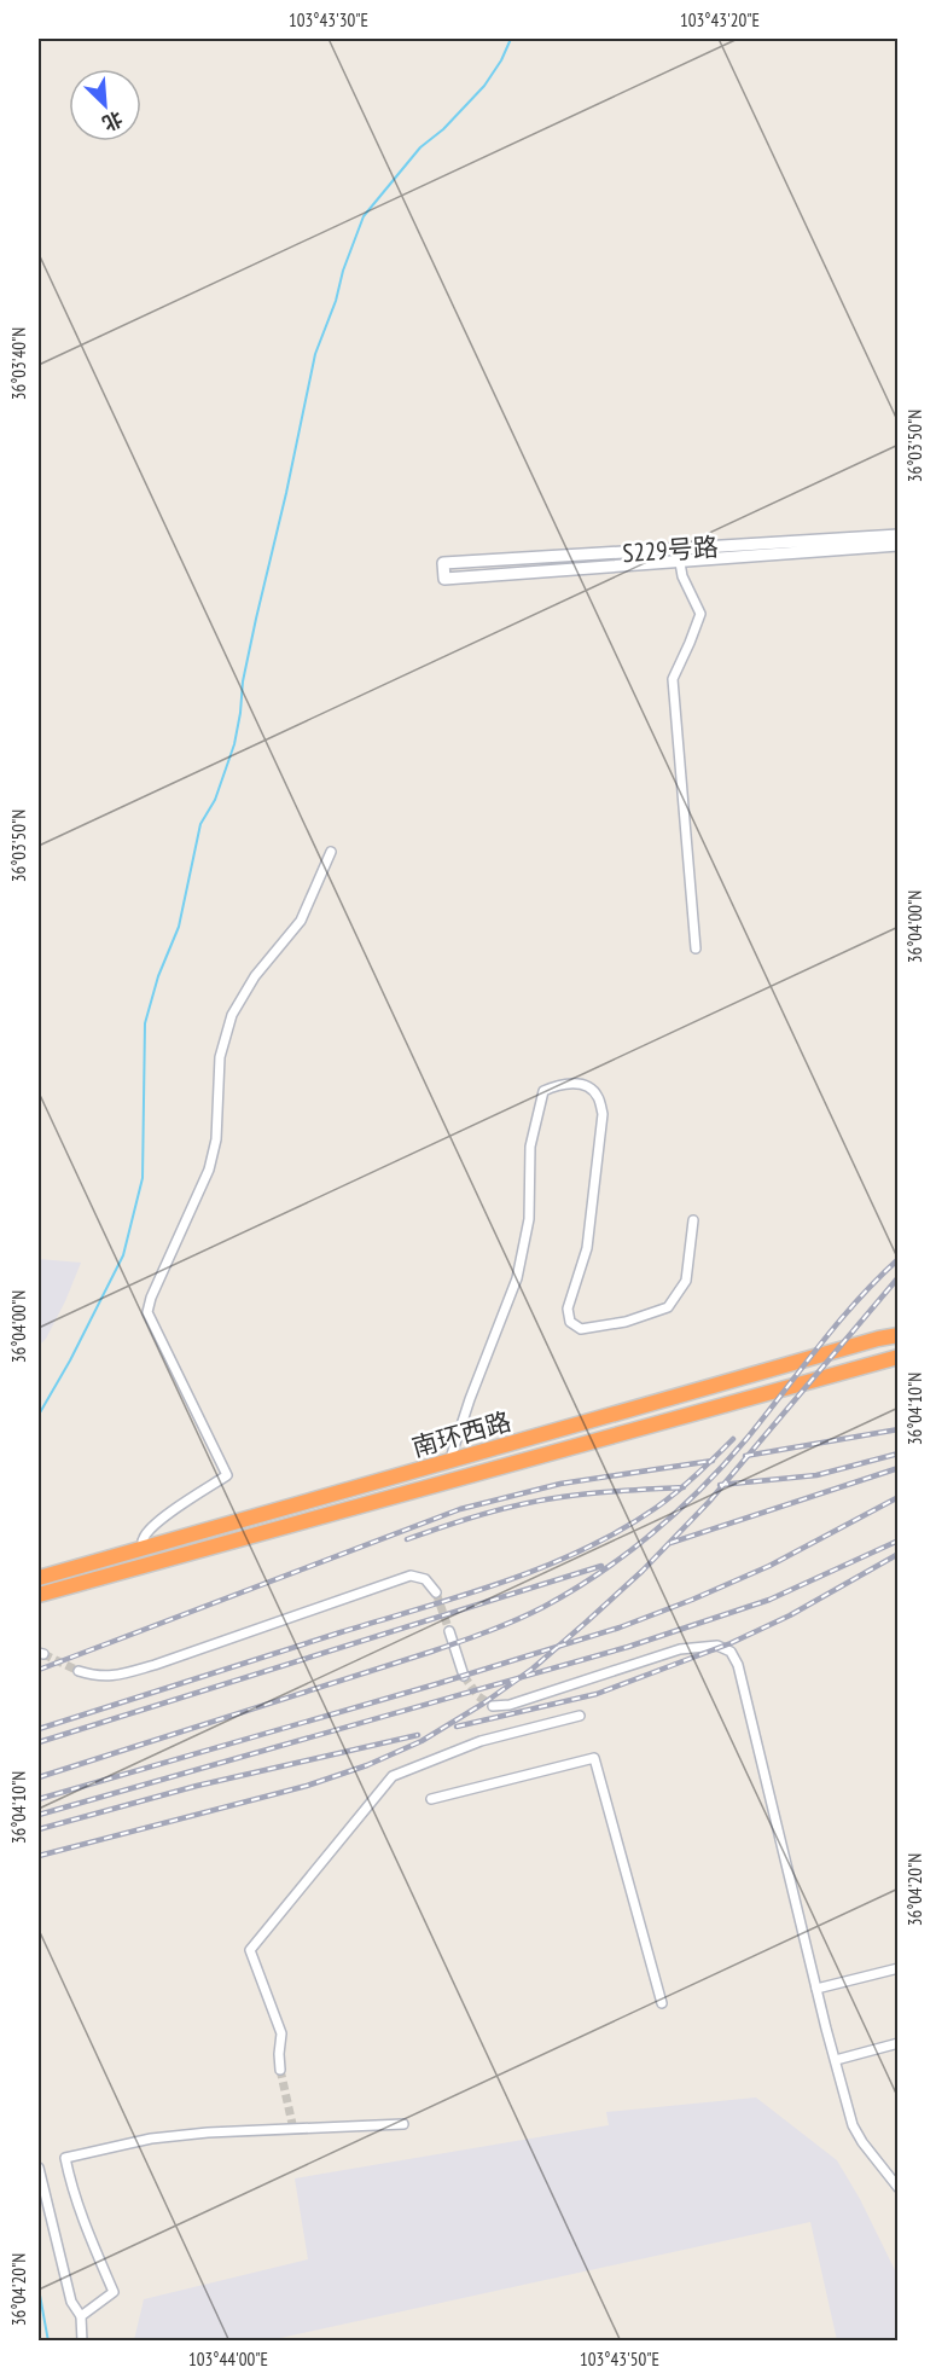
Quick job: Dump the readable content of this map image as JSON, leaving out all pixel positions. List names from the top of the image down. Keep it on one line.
{"streets":{"highway":["南环西路"],"street":["S229号路"]},"north":"bottom right","coordinates":["103°43'30\"E","103°43'20\"E","36°03'40\"N","36°03'50\"N","36°04'00\"N","36°04'10\"N","36°04'20\"N","103°44'00\"E","103°43'50\"E"]}
